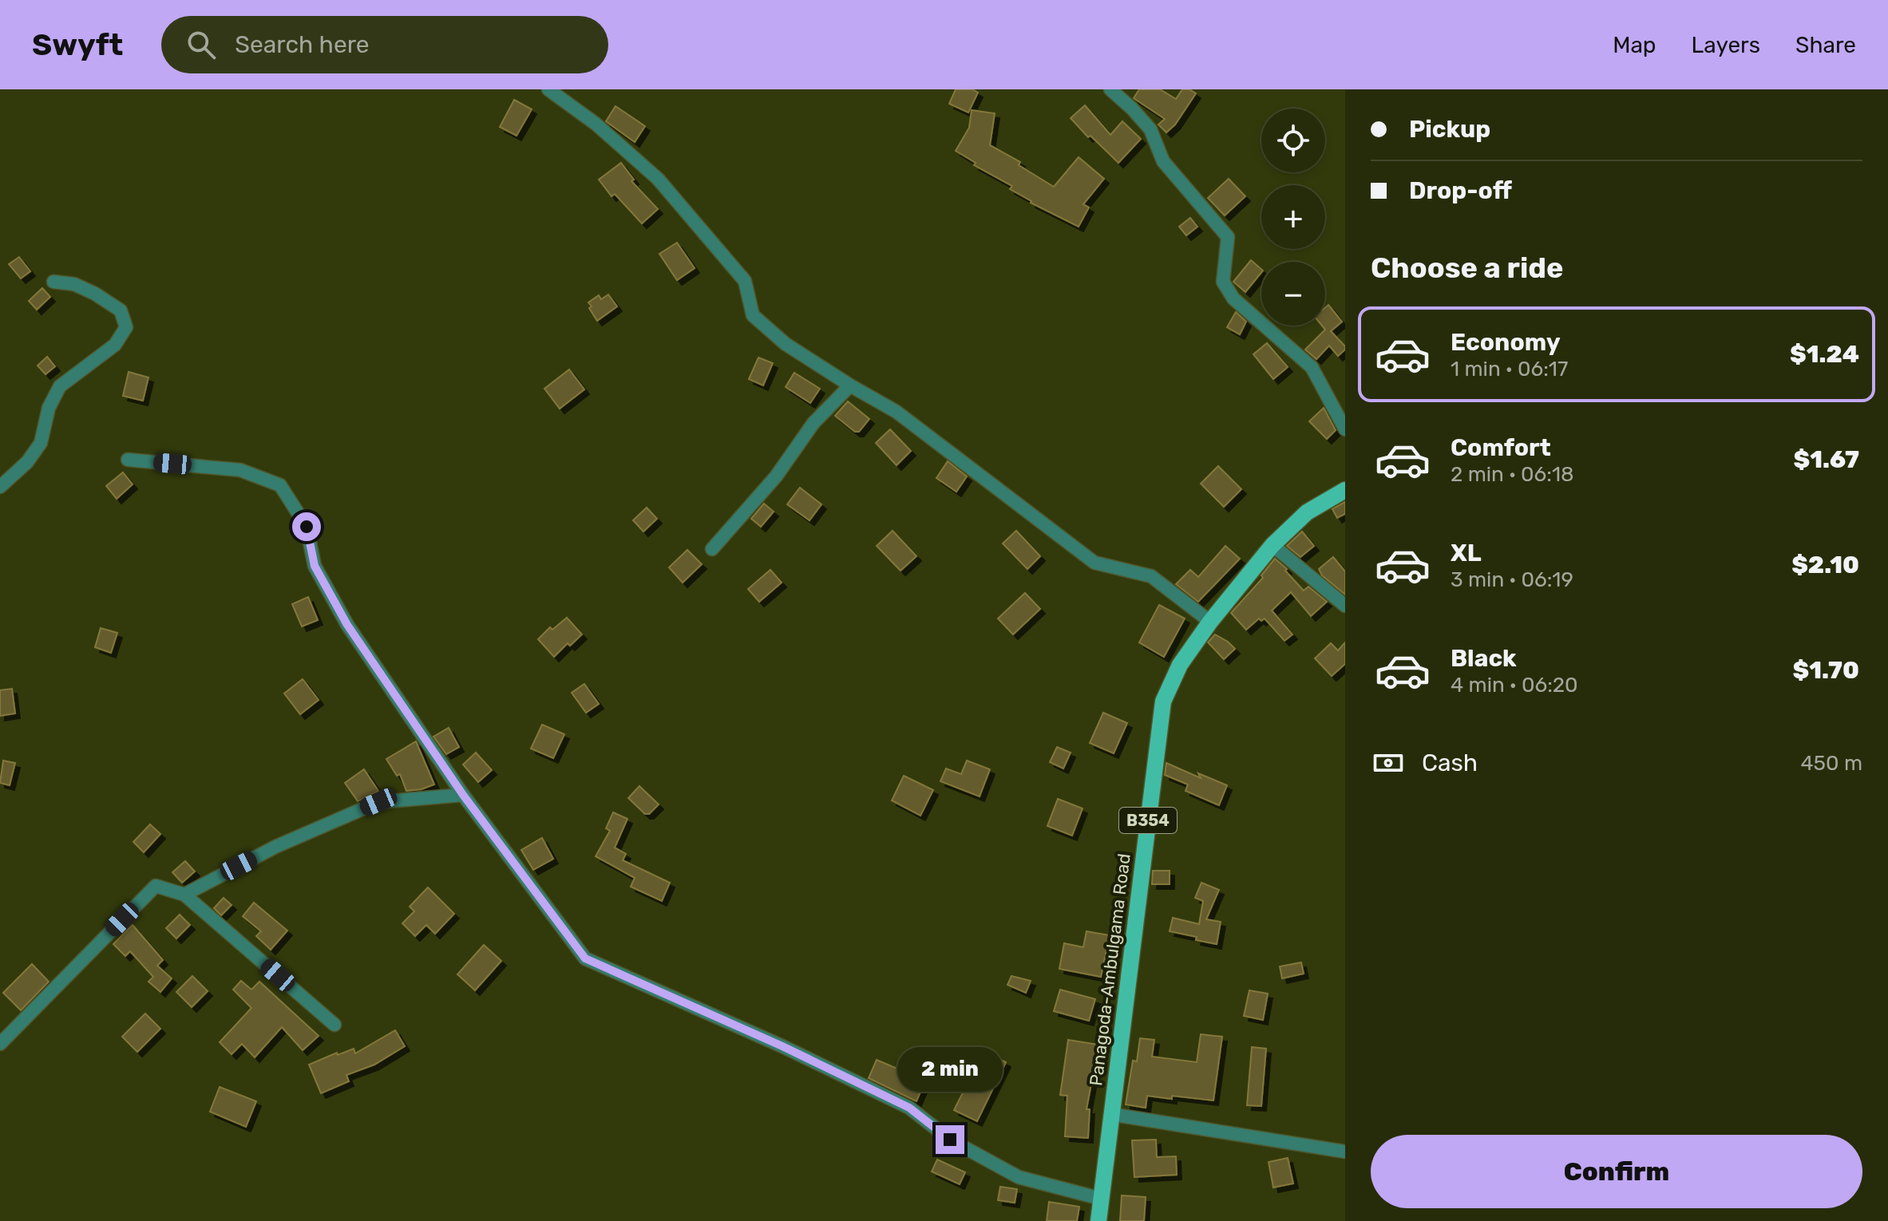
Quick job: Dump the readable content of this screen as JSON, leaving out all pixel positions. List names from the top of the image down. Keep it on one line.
{"streets":{"main road":["B354","Panagoda-Ambulgama Road"]},"page":{"header":"Swyft","search":"Search here","nav":["Map","Layers","Share"],"banner":["Pickup","Drop-off"],"map_buttons":["+","−"],"heading":"Choose a ride","list":[{"name":"Economy","note":"1 min · 06:17","value":"$1.24"},{"name":"Comfort","note":"2 min · 06:18","value":"$1.67"},{"name":"XL","note":"3 min · 06:19","value":"$2.10"},{"name":"Black","note":"4 min · 06:20","value":"$1.70"}],"pay":["Cash","450 m"],"bubble":"2 min","buttons":"Confirm"}}
